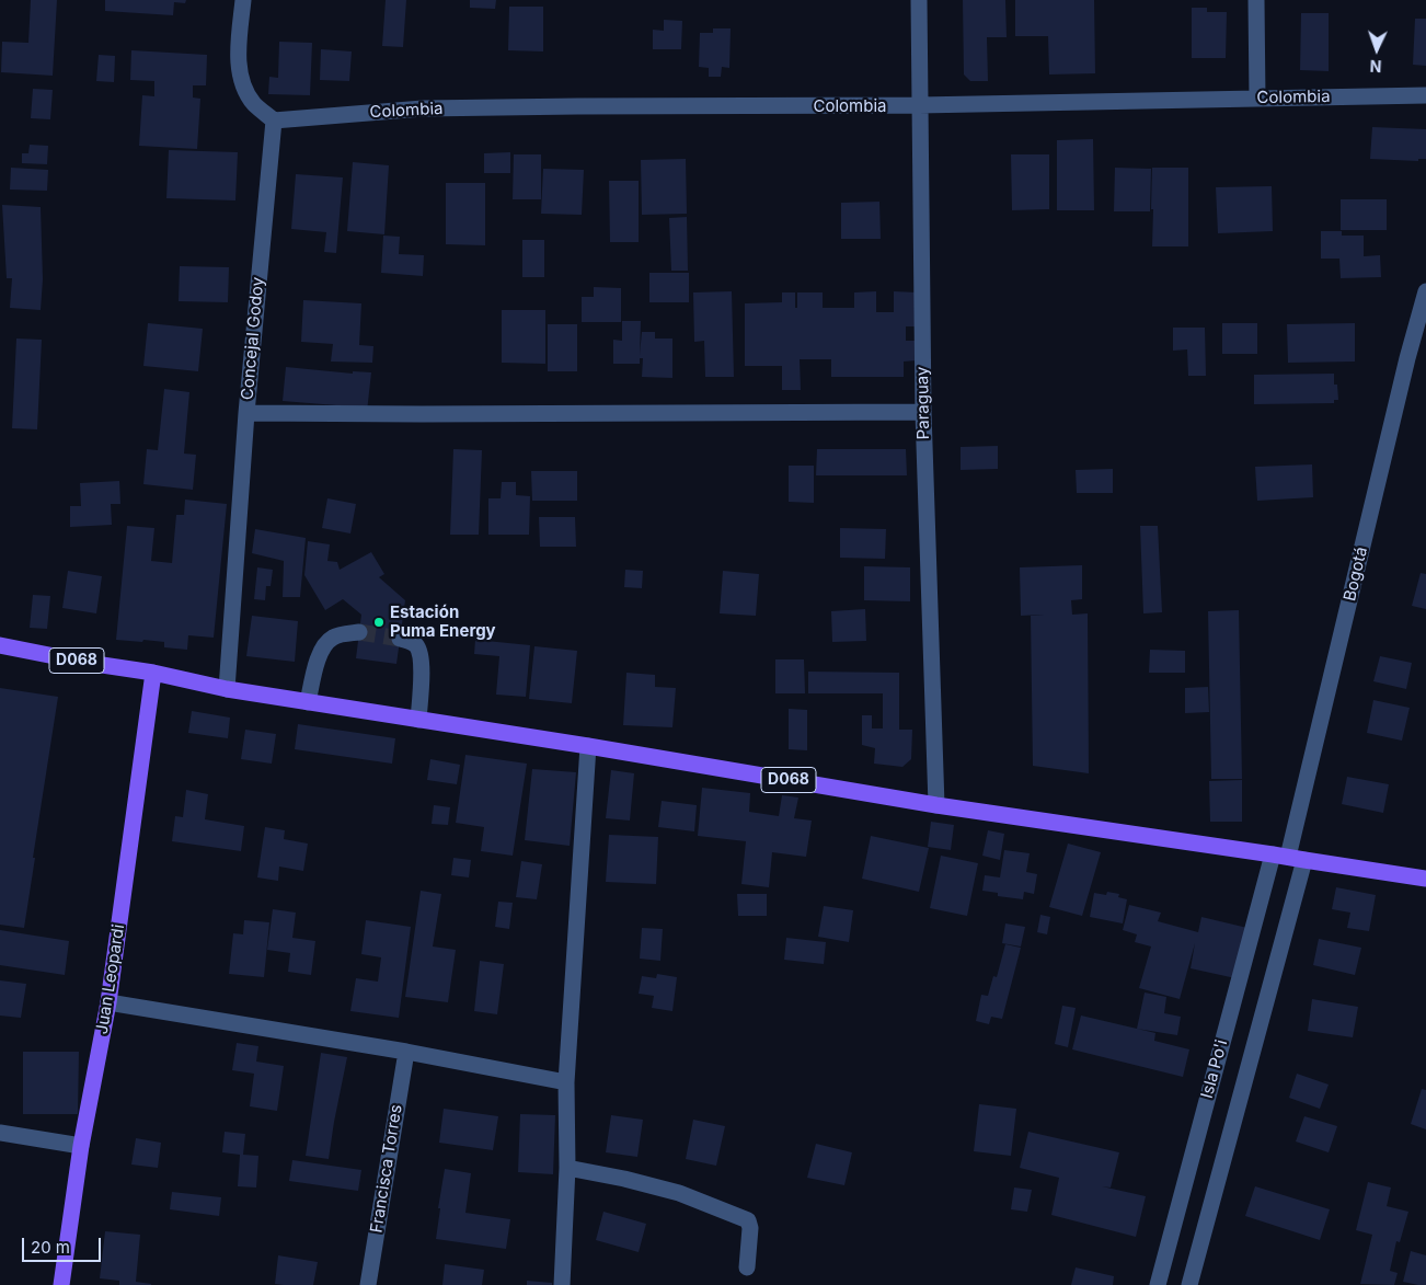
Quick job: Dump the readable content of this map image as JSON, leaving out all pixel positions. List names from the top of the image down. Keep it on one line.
{"streets":{"main road":["D068","Juan Leopardi"],"street":["Colombia","Concejal Godoy","Paraguay","Bogotá","Isla Po'i","Francisca Torres"]},"crossings":[["Colombia","Concejal Godoy"],["Colombia","Paraguay"],["Concejal Godoy","D068"],["Paraguay","D068"],["Bogotá","D068"],["Bogotá","Isla Po'i"],["D068","Juan Leopardi"],["D068","Isla Po'i"]],"places":["Estación Puma Energy"],"scale_bar":"20 m","north":"bottom"}
